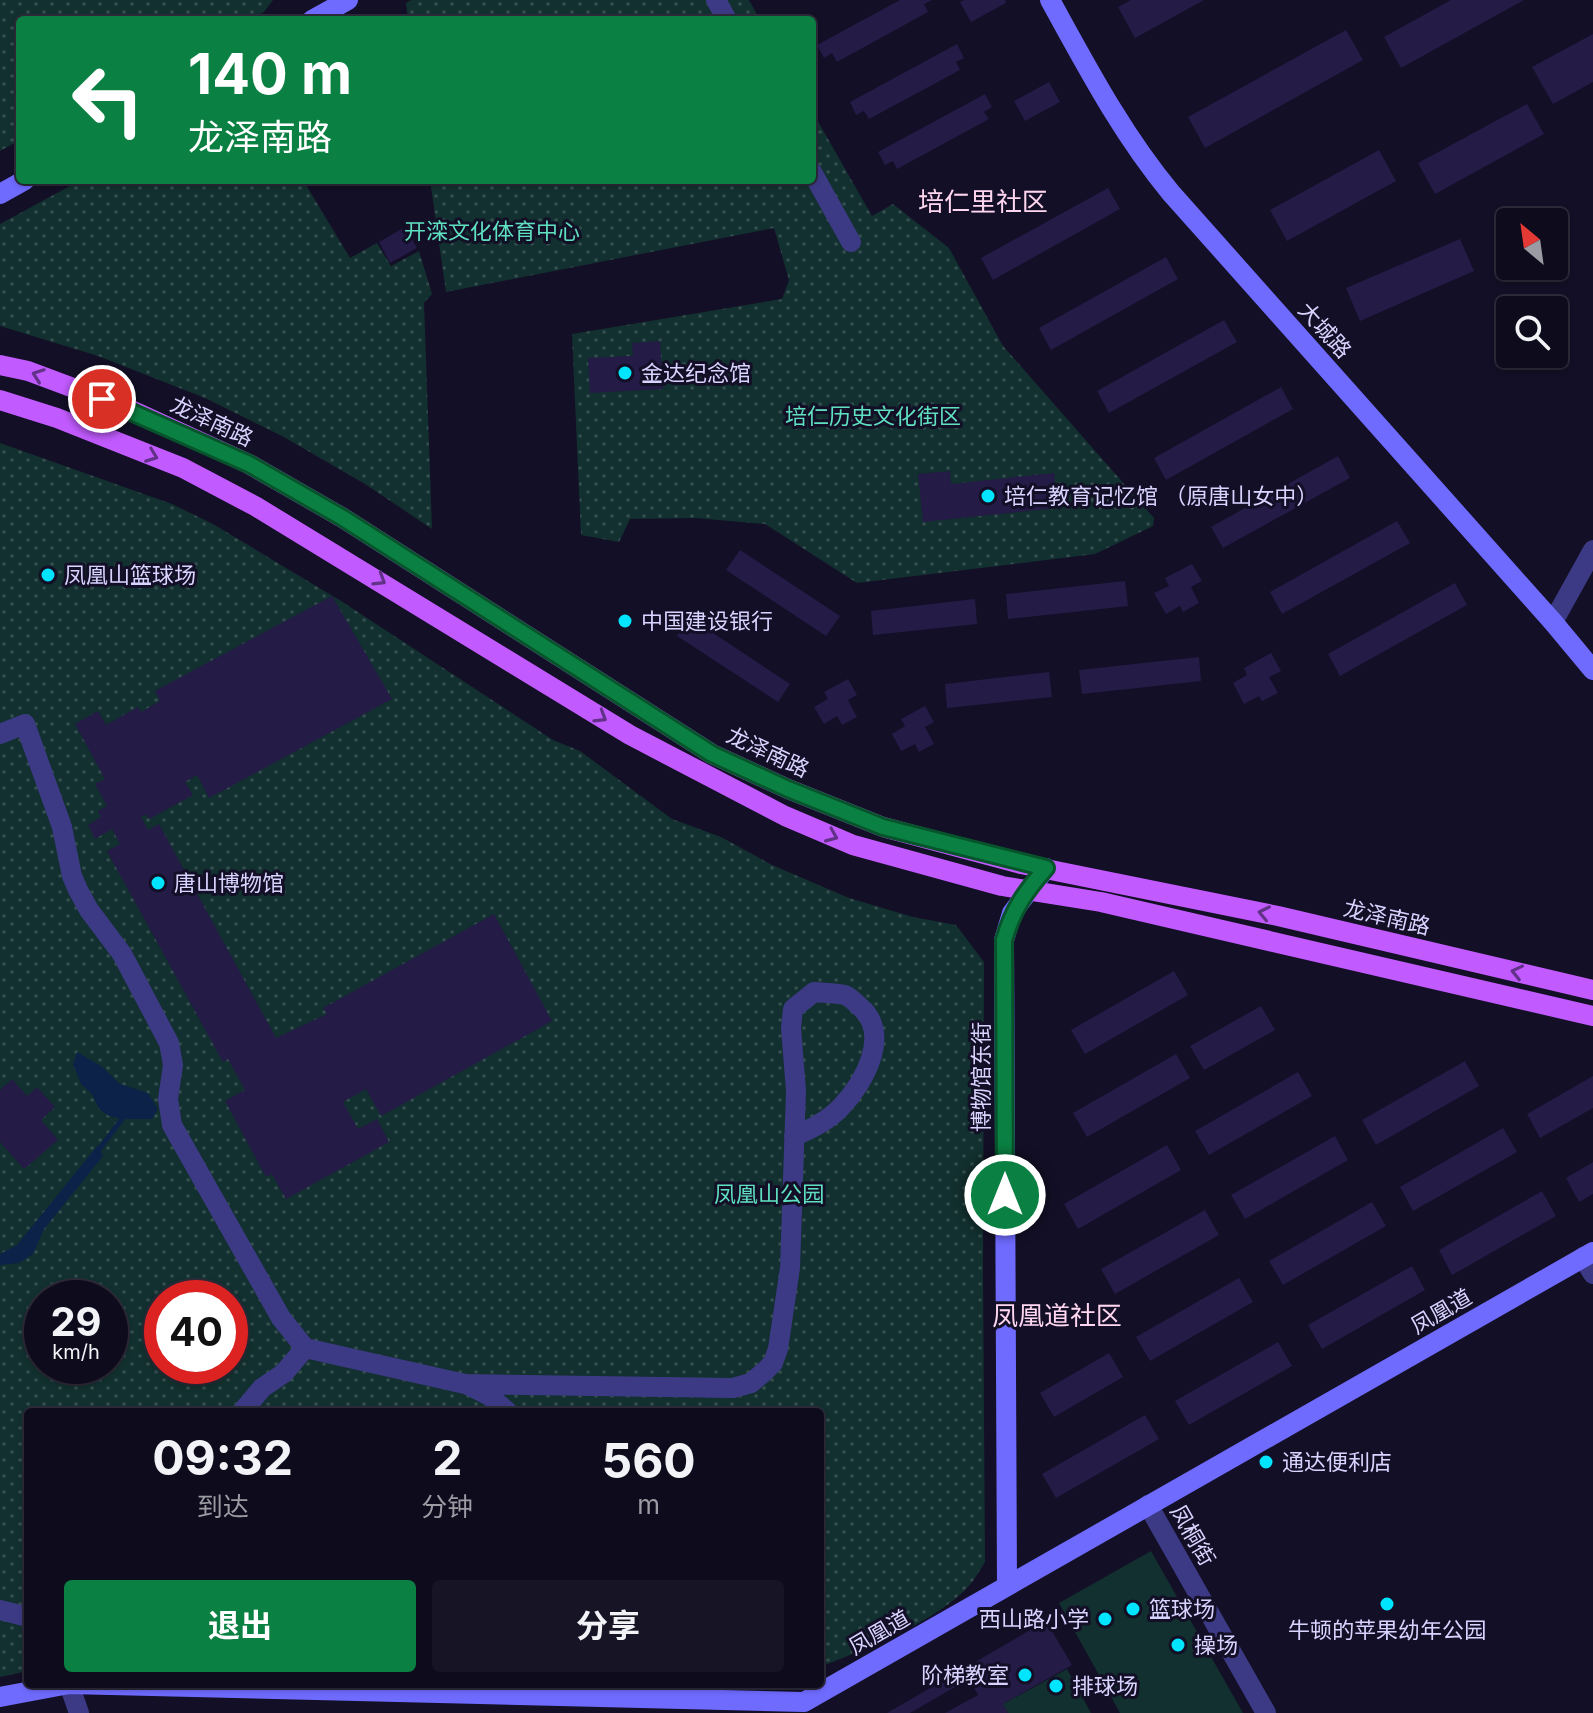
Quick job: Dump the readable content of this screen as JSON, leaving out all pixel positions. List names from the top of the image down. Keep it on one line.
{"streets":{"main road":["龙泽南路"],"street":["大城路","博物馆东街","凤凰道","凤桐街"]},"crossings":[["龙泽南路","博物馆东街"],["博物馆东街","凤凰道"],["凤凰道","凤桐街"]],"districts":["培仁里社区","凤凰道社区"],"parks":["开滦文化体育中心","培仁历史文化街区","凤凰山公园"],"places":["金达纪念馆","培仁教育记忆馆 （原唐山女中）","凤凰山篮球场","中国建设银行","唐山博物馆","通达便利店","牛顿的苹果幼年公园","篮球场","西山路小学","操场","阶梯教室","排球场"],"north":"top left","page":{"turn":["140 m","龙泽南路"],"speed":"29 km/h","limit":"40","eta":["09:32","到达","2","分钟","560","m"],"buttons":["退出","分享"]}}
